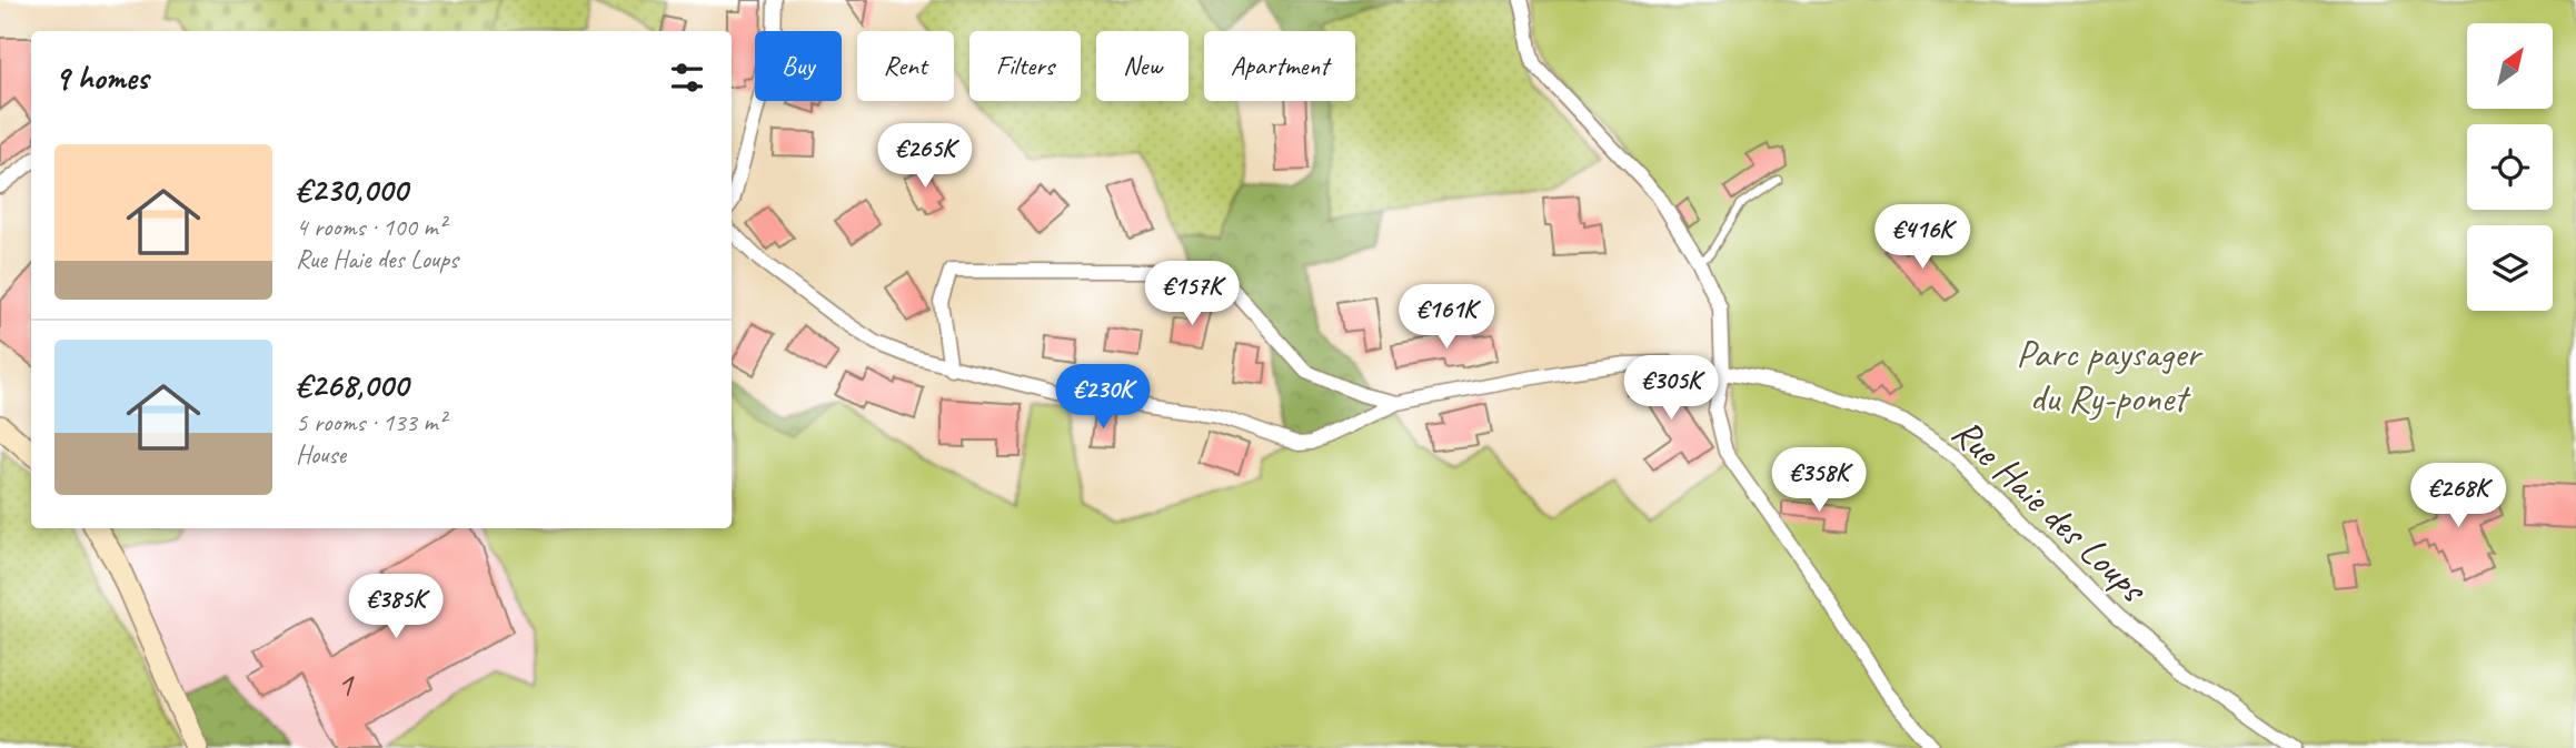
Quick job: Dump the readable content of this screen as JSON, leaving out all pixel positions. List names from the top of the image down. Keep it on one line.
{"streets":{"street":["Rue Haie des Loups"]},"parks":["Parc paysager du Ry-ponet"],"house_numbers":["1"],"north":"top right","page":{"chip":["Buy","Rent","Filters","New","Apartment"],"heading":"9 homes","price":["€265K","€416K","€157K","€161K","€305K","€230K","€358K","€268K","€385K"],"list":[{"name":"€230,000","note":"4 rooms · 100 m² · Rue Haie des Loups"},{"name":"€268,000","note":"5 rooms · 133 m² · House"}]}}
